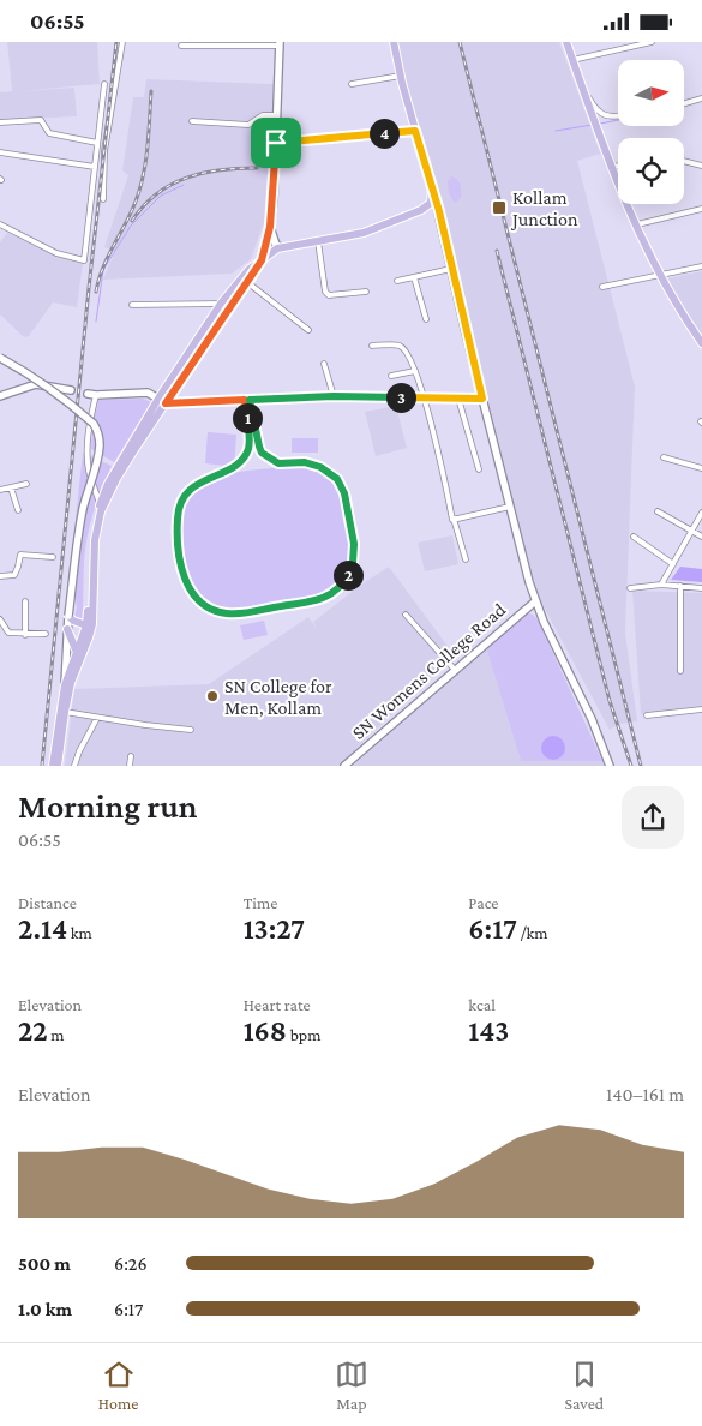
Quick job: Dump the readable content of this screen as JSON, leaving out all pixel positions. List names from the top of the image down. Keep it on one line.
{"streets":{"main road":["SN Womens College Road"]},"places":{"transit":["Kollam Junction"],"other":["SN College for Men, Kollam"]},"north":"right","page":{"status":"06:55","pins":["4","3","1","2"],"heading":["Morning run","06:55"],"stats":[["Distance","2.14 km"],["Time","13:27"],["Pace","6:17 /km"],["Elevation","22 m"],["Heart rate","168 bpm"],["kcal","143"]],"chart":["Elevation","140–161 m"],"list":[{"name":"500 m","note":"6:26"},{"name":"1.0 km","note":"6:17"}],"tabs":["Home","Map","Saved"]}}
